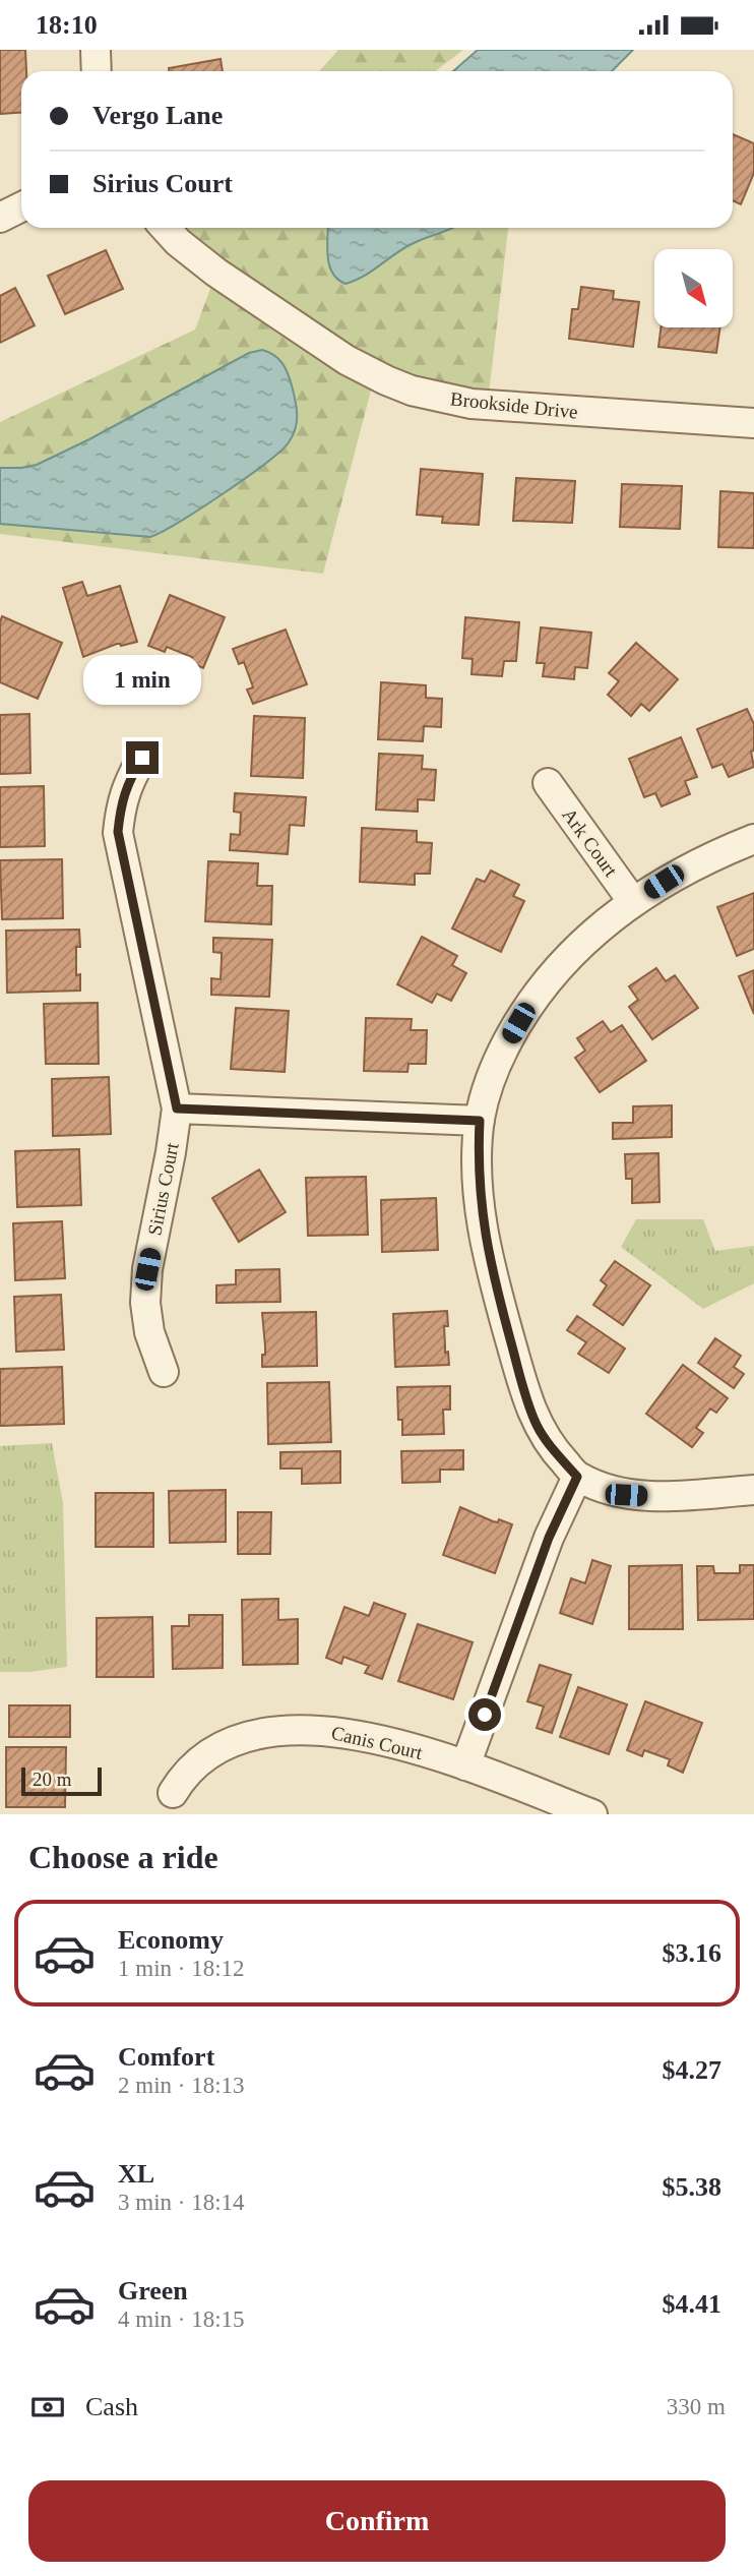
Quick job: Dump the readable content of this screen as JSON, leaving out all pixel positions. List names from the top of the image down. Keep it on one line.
{"streets":{"street":["Brookside Drive","Ark Court","Sirius Court","Canis Court"]},"scale_bar":"20 m","north":"bottom right","page":{"status":"18:10","banner":["Vergo Lane","Sirius Court"],"bubble":"1 min","scale":"20 m","heading":"Choose a ride","list":[{"name":"Economy","note":"1 min · 18:12","value":"$3.16"},{"name":"Comfort","note":"2 min · 18:13","value":"$4.27"},{"name":"XL","note":"3 min · 18:14","value":"$5.38"},{"name":"Green","note":"4 min · 18:15","value":"$4.41"}],"pay":["Cash","330 m"],"buttons":"Confirm"}}
